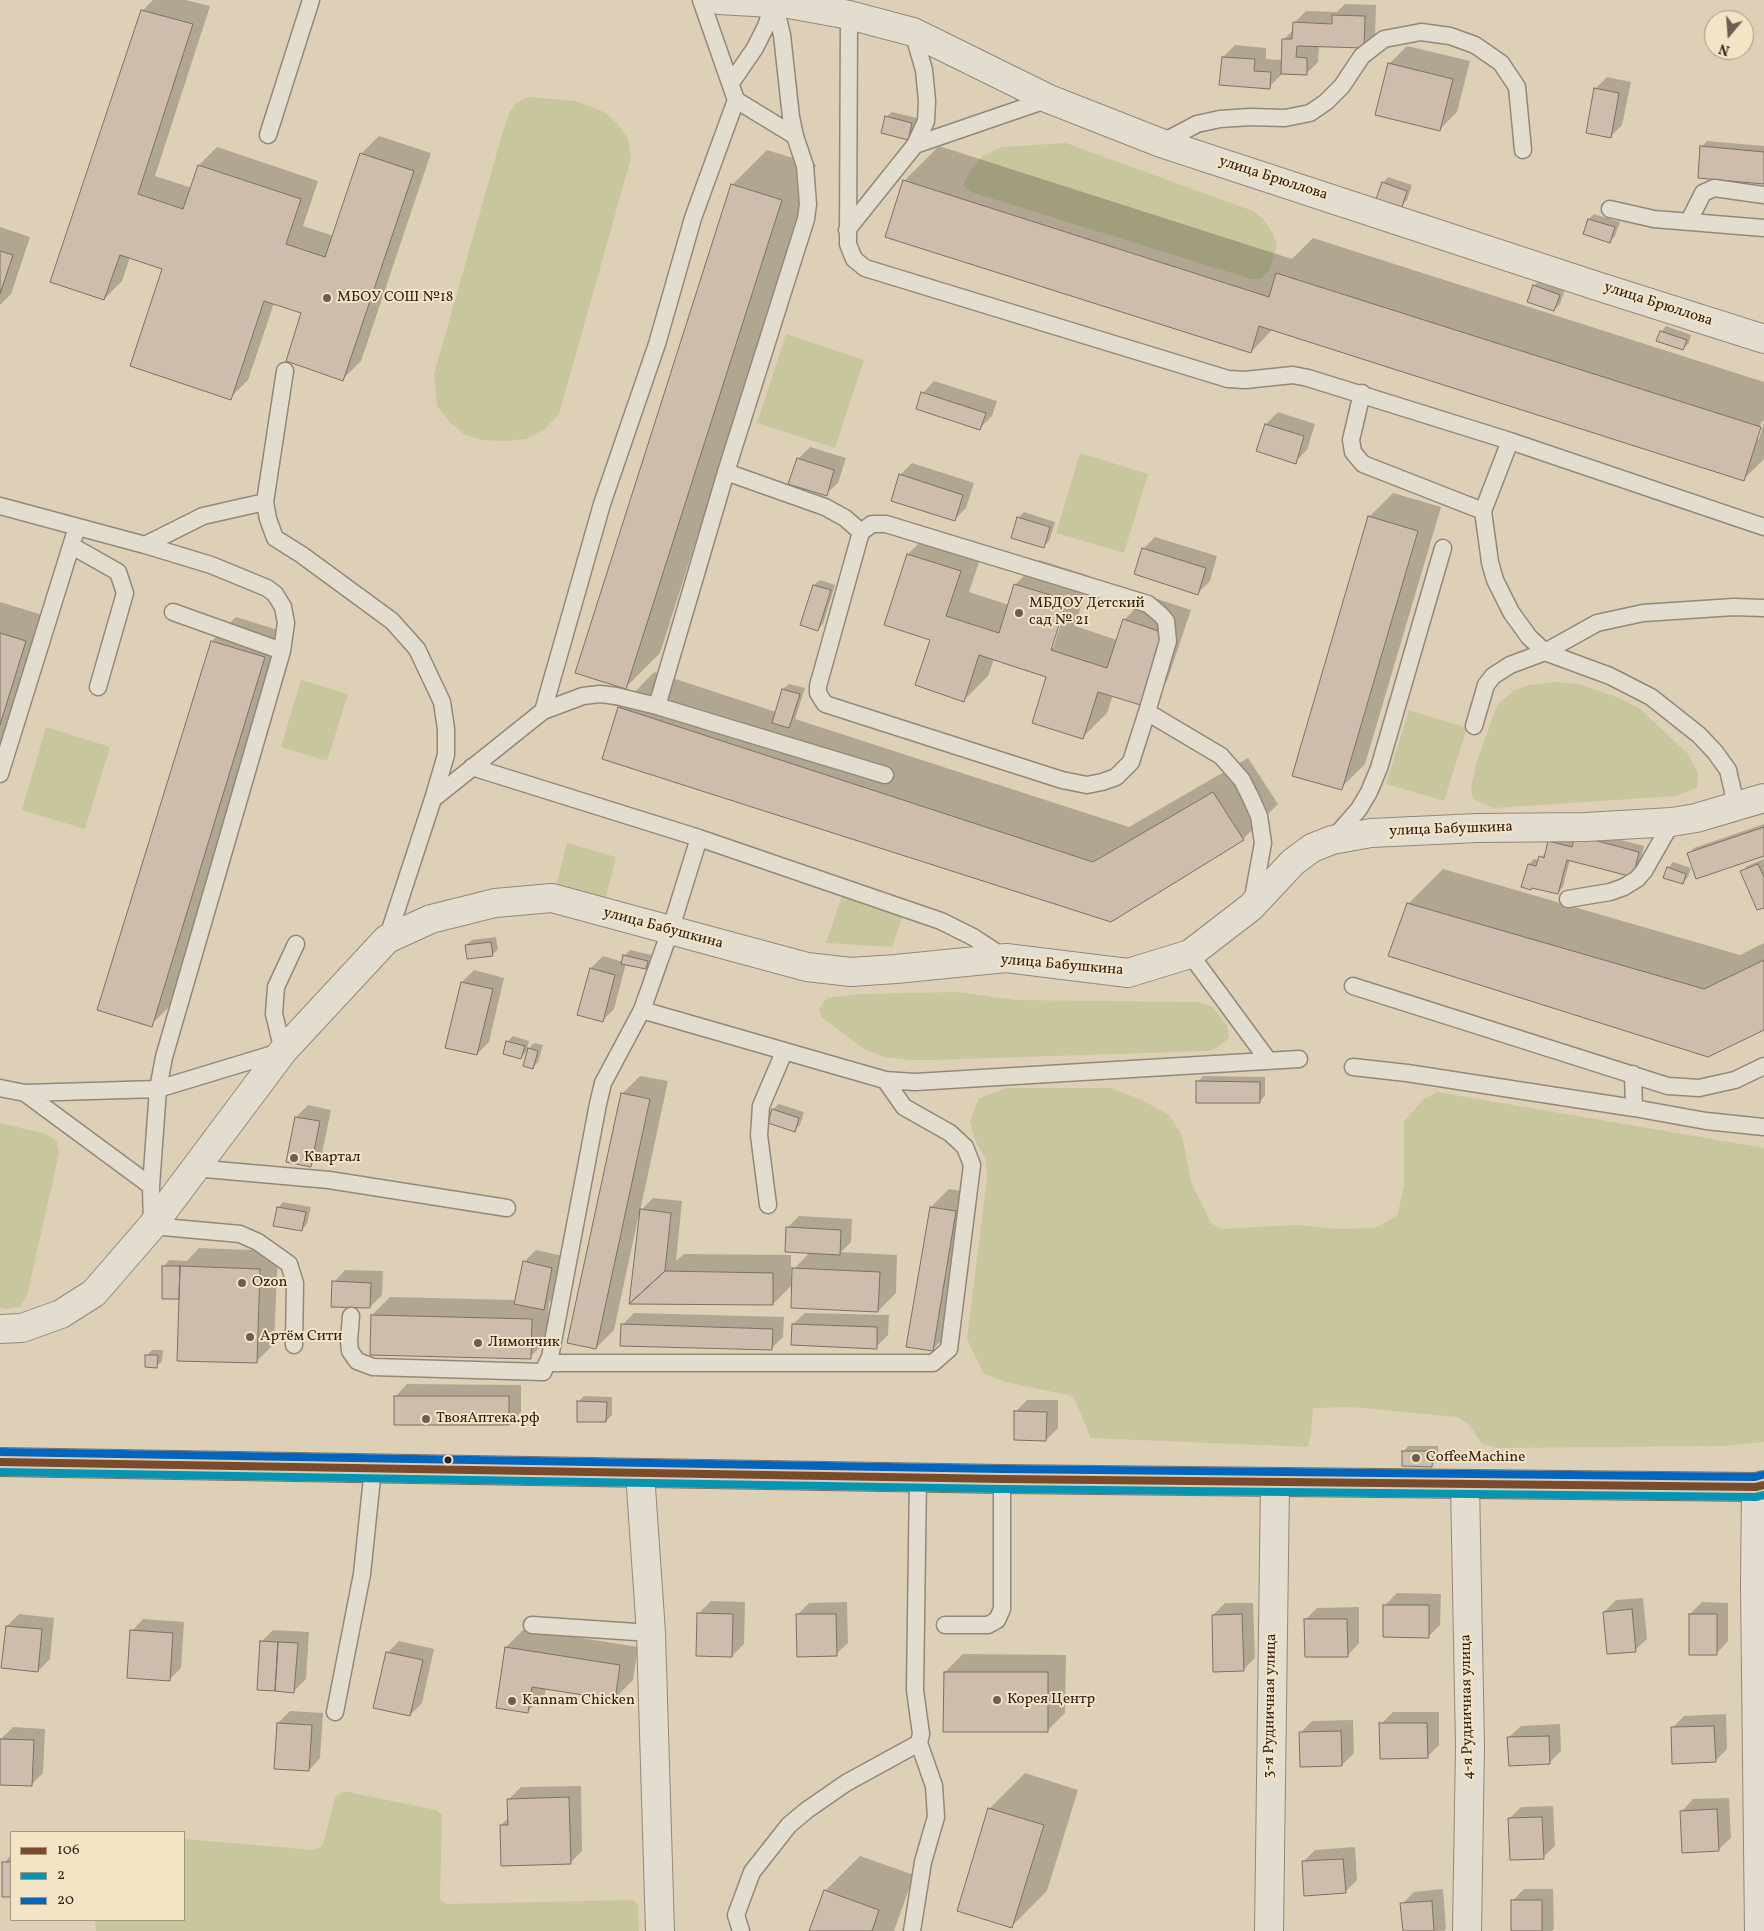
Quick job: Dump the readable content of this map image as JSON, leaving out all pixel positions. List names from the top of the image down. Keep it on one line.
{"streets":{"street":["улица Брюллова","улица Бабушкина","3-я Рудничная улица","4-я Рудничная улица"]},"places":["МБОУ СОШ №18","МБДОУ Детский сад № 21","Квартал","Ozon","Артём Сити","Лимончик","ТвояАптека.рф","CoffeeMachine","Корея Центр","Kannam Chicken"],"lines":["transit line 20","transit line 106","transit line 2"],"legend":["106","2","20"],"north":"bottom"}
